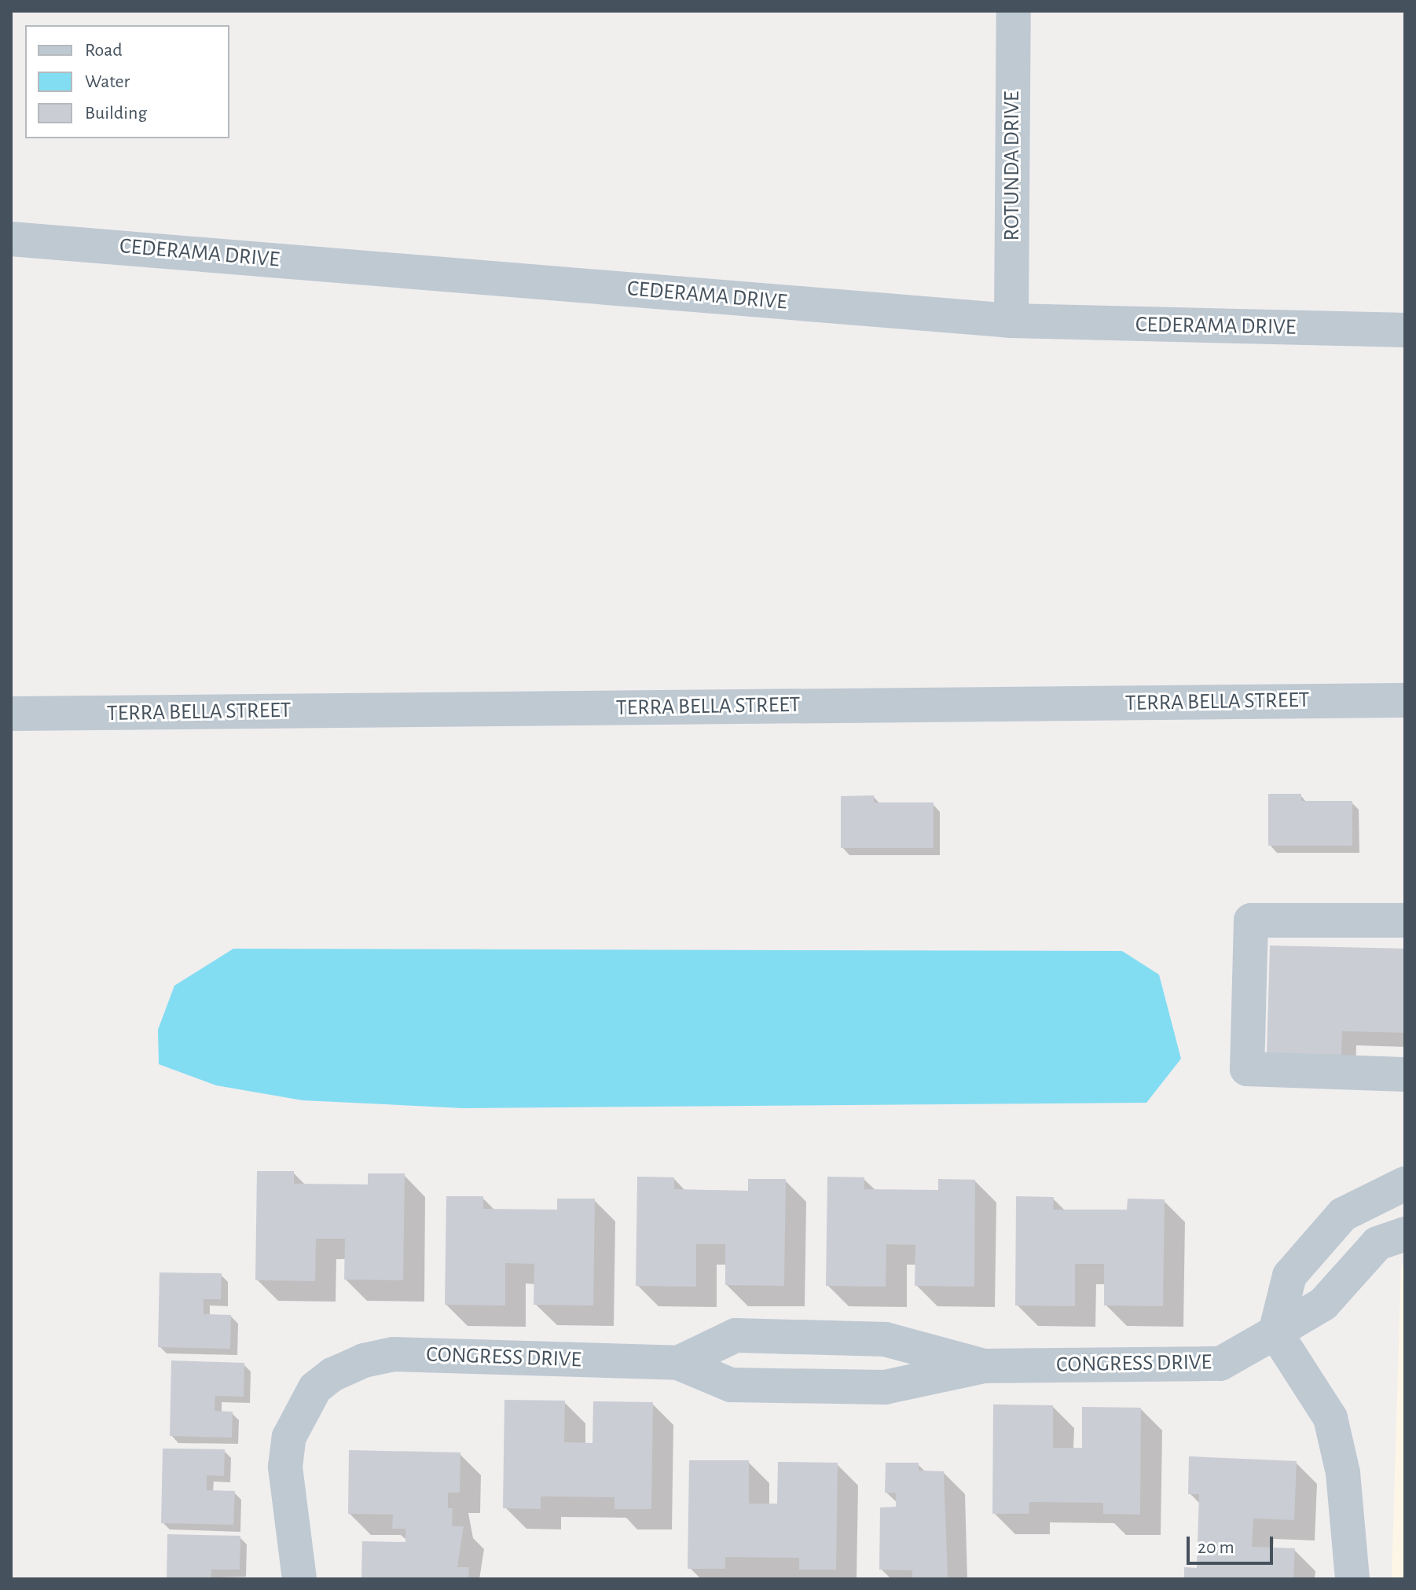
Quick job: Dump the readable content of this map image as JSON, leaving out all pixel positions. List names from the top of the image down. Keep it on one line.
{"streets":{"street":["ROTUNDA DRIVE","CEDERAMA DRIVE","TERRA BELLA STREET","CONGRESS DRIVE"]},"crossings":[["ROTUNDA DRIVE","CEDERAMA DRIVE"]],"legend":["Road","Water","Building"],"scale_bar":"20 m"}
